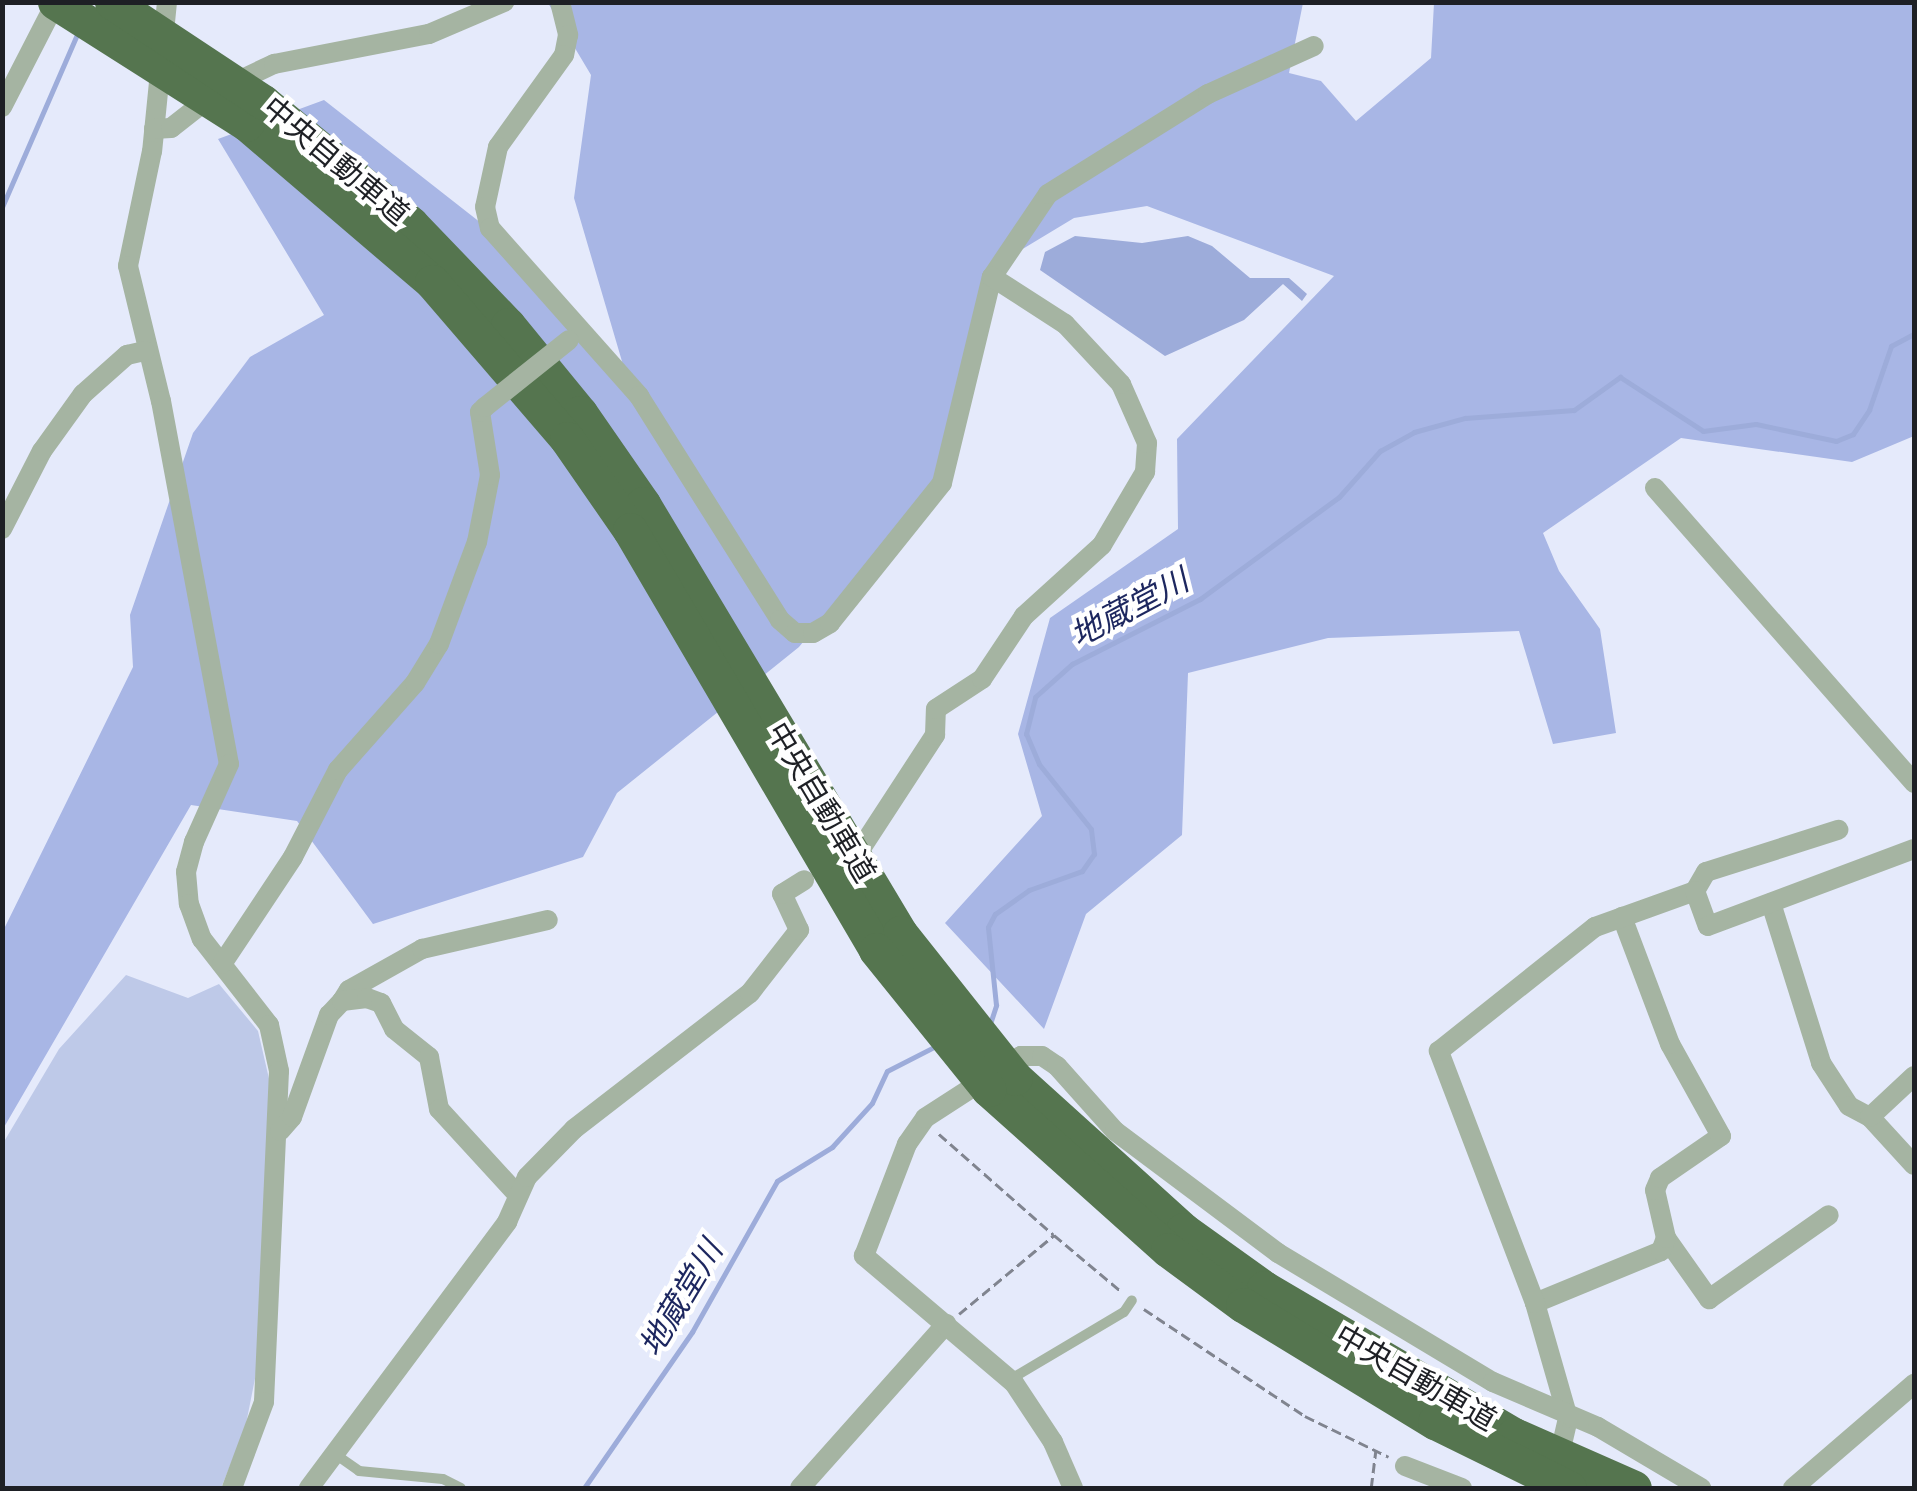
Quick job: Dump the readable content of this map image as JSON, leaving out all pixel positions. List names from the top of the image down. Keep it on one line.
{"streets":{"highway":["中央自動車道"]},"water":["地蔵堂川"]}
